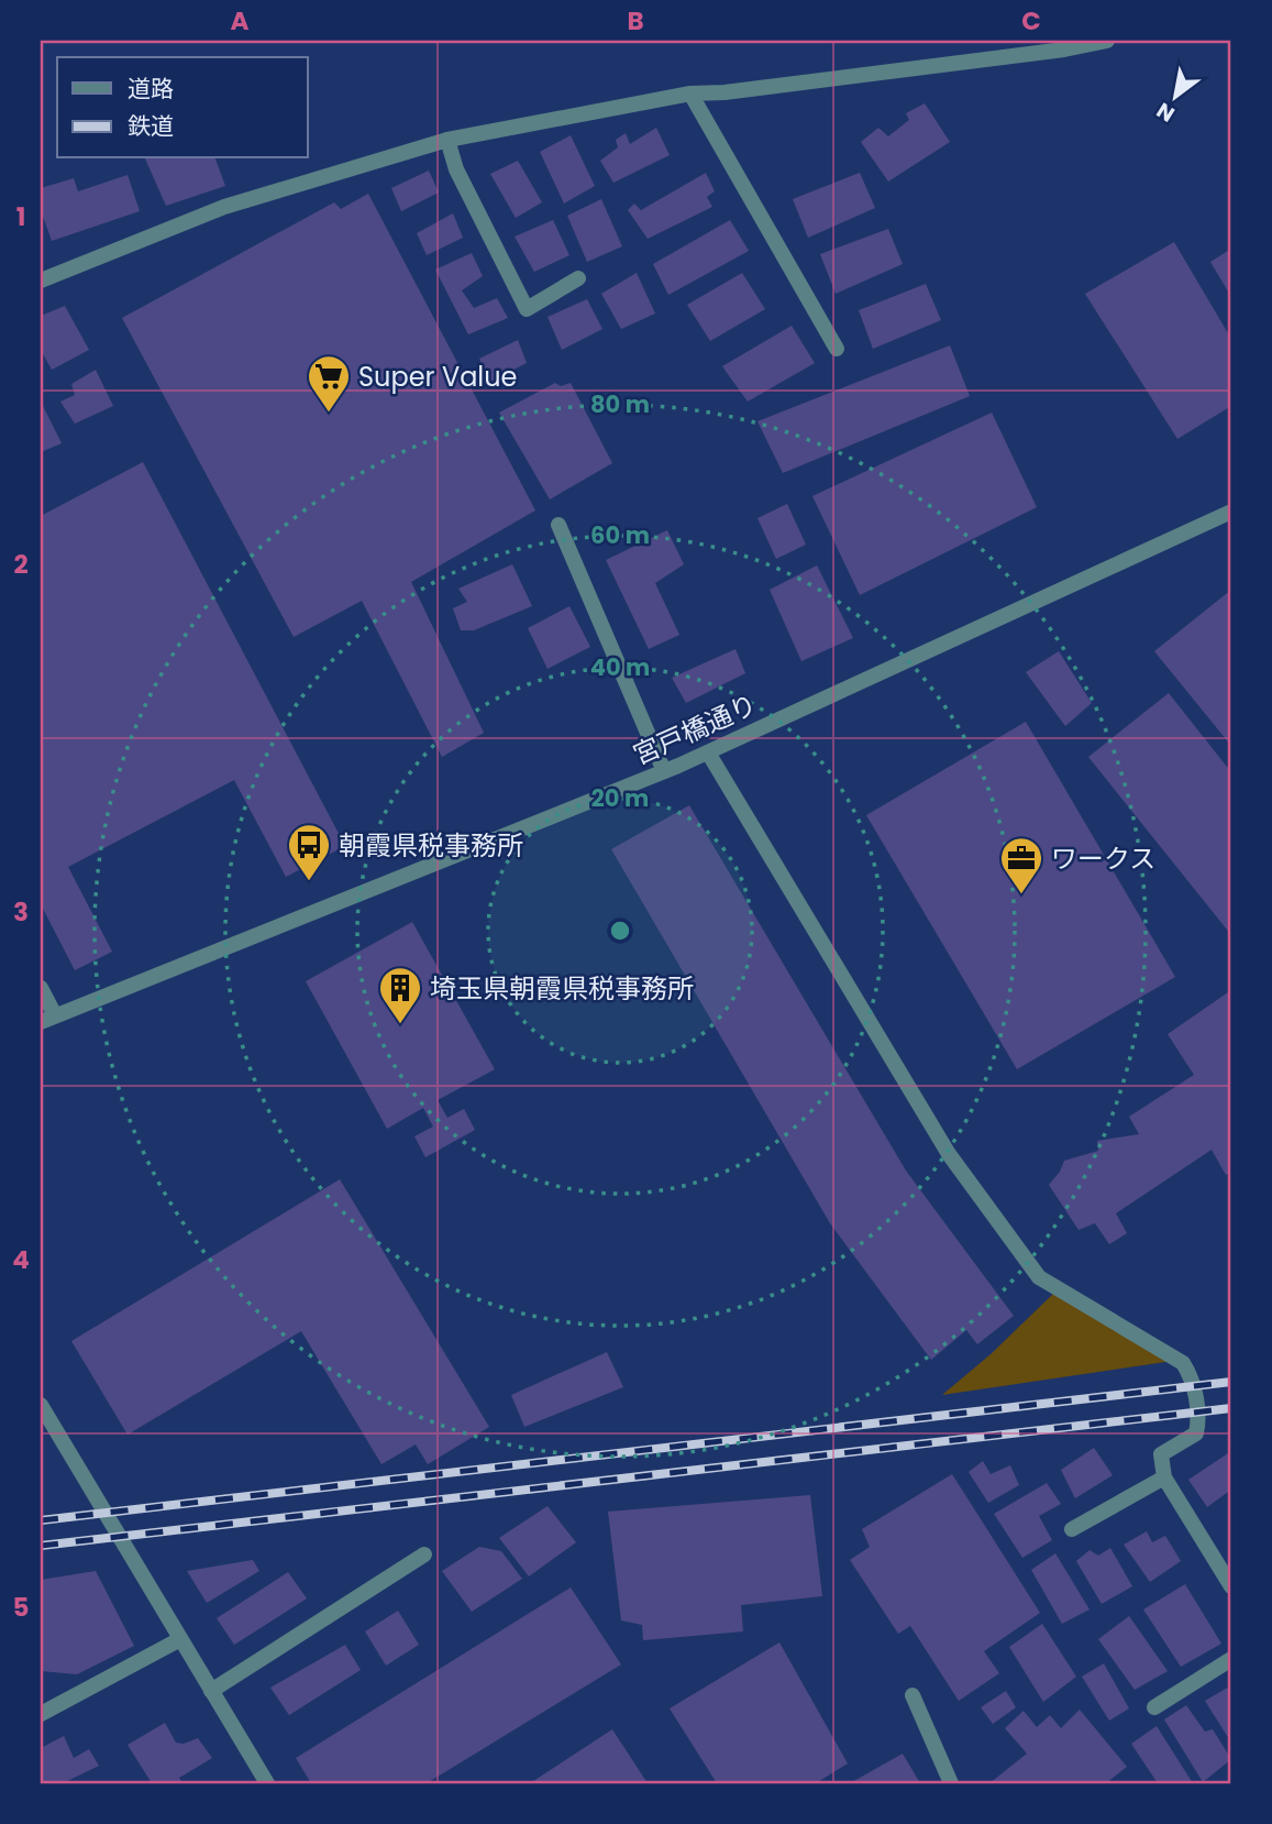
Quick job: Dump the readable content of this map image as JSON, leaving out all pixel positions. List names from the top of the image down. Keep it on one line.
{"streets":{"street":["宮戸橋通り"]},"places":{"supermarket":["Super Value"],"bus stop":["朝霞県税事務所"],"office":["ワークス"],"building":["埼玉県朝霞県税事務所"]},"legend":["道路","鉄道"],"north":"bottom left","grid":{"columns":["A","B","C"],"rows":["1","2","3","4","5"]},"rings":["80 m","60 m","40 m","20 m"]}
